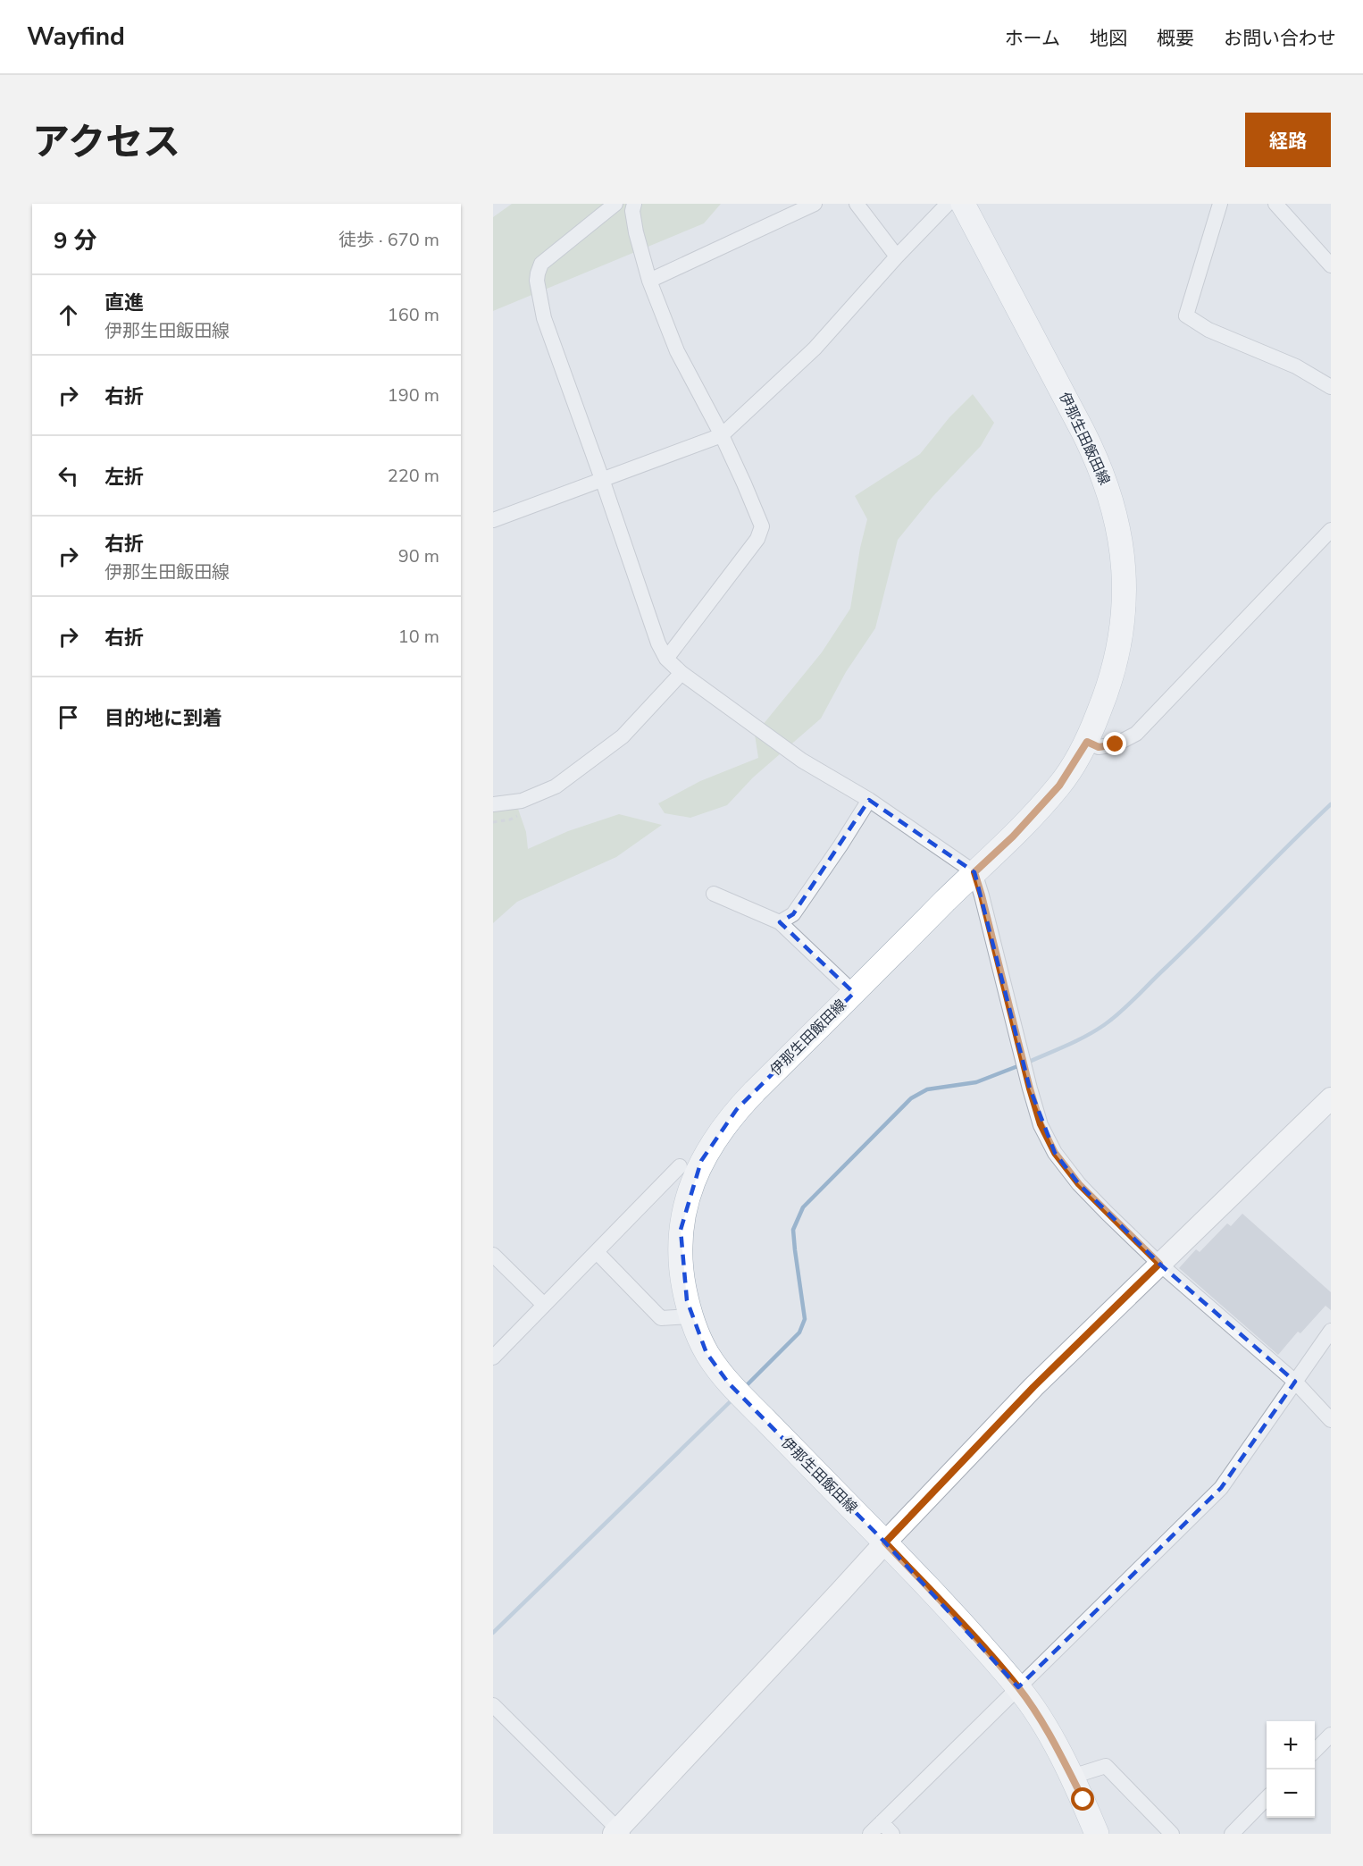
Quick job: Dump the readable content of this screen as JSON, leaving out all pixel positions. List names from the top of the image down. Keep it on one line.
{"streets":{"main road":["伊那生田飯田線"]},"page":{"header":"Wayfind","nav":["ホーム","地図","概要","お問い合わせ"],"title":"アクセス","buttons":"経路","heading":["9 分","徒歩 · 670 m"],"list":[["直進","伊那生田飯田線","160 m"],["右折","190 m"],["左折","220 m"],["右折","伊那生田飯田線","90 m"],["右折","10 m"],"目的地に到着"],"map_buttons":["+","−"]}}
